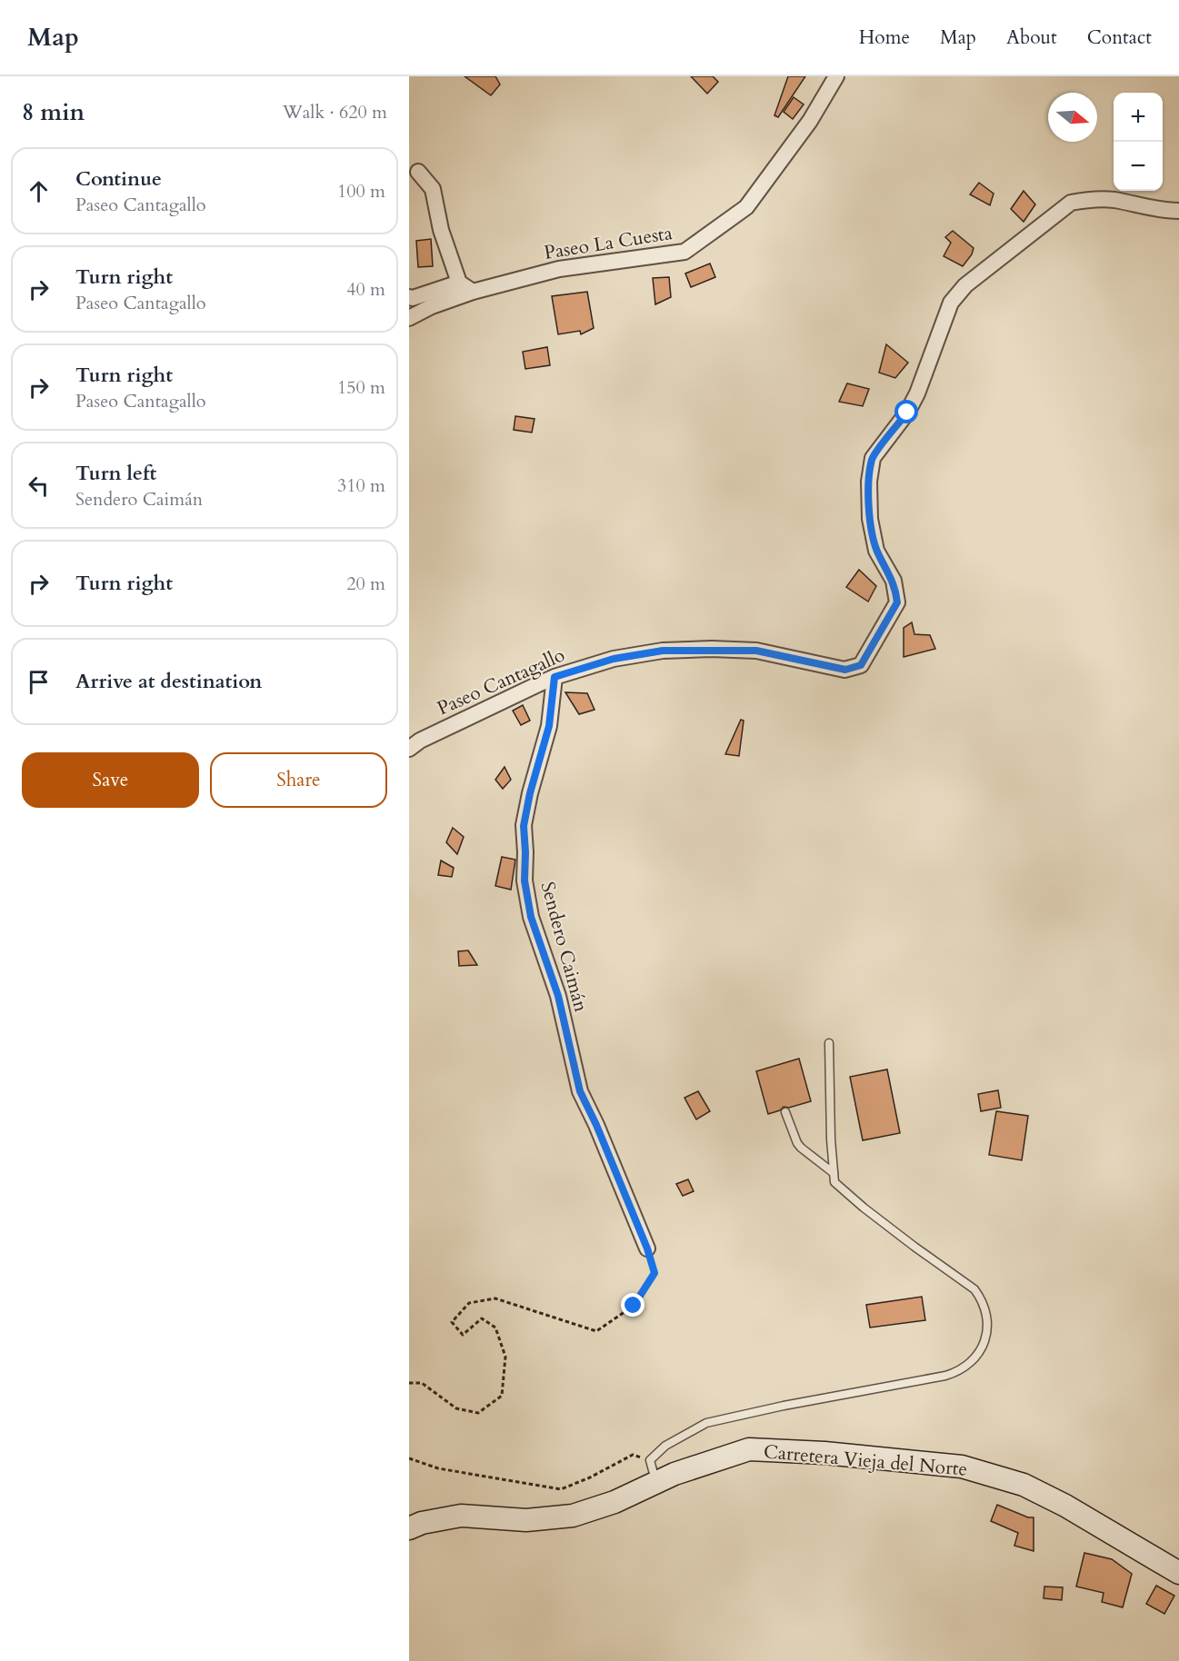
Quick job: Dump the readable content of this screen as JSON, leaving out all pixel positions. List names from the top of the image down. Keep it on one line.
{"streets":{"street":["Paseo La Cuesta","Paseo Cantagallo","Sendero Caimán","Carretera Vieja del Norte"]},"crossings":[["Paseo Cantagallo","Sendero Caimán"]],"north":"right","page":{"header":"Map","nav":["Home","Map","About","Contact"],"heading":["8 min","Walk · 620 m"],"map_buttons":["+","−"],"list":[["Continue","Paseo Cantagallo","100 m"],["Turn right","Paseo Cantagallo","40 m"],["Turn right","Paseo Cantagallo","150 m"],["Turn left","Sendero Caimán","310 m"],["Turn right","20 m"],"Arrive at destination"],"buttons":["Save","Share"]}}
